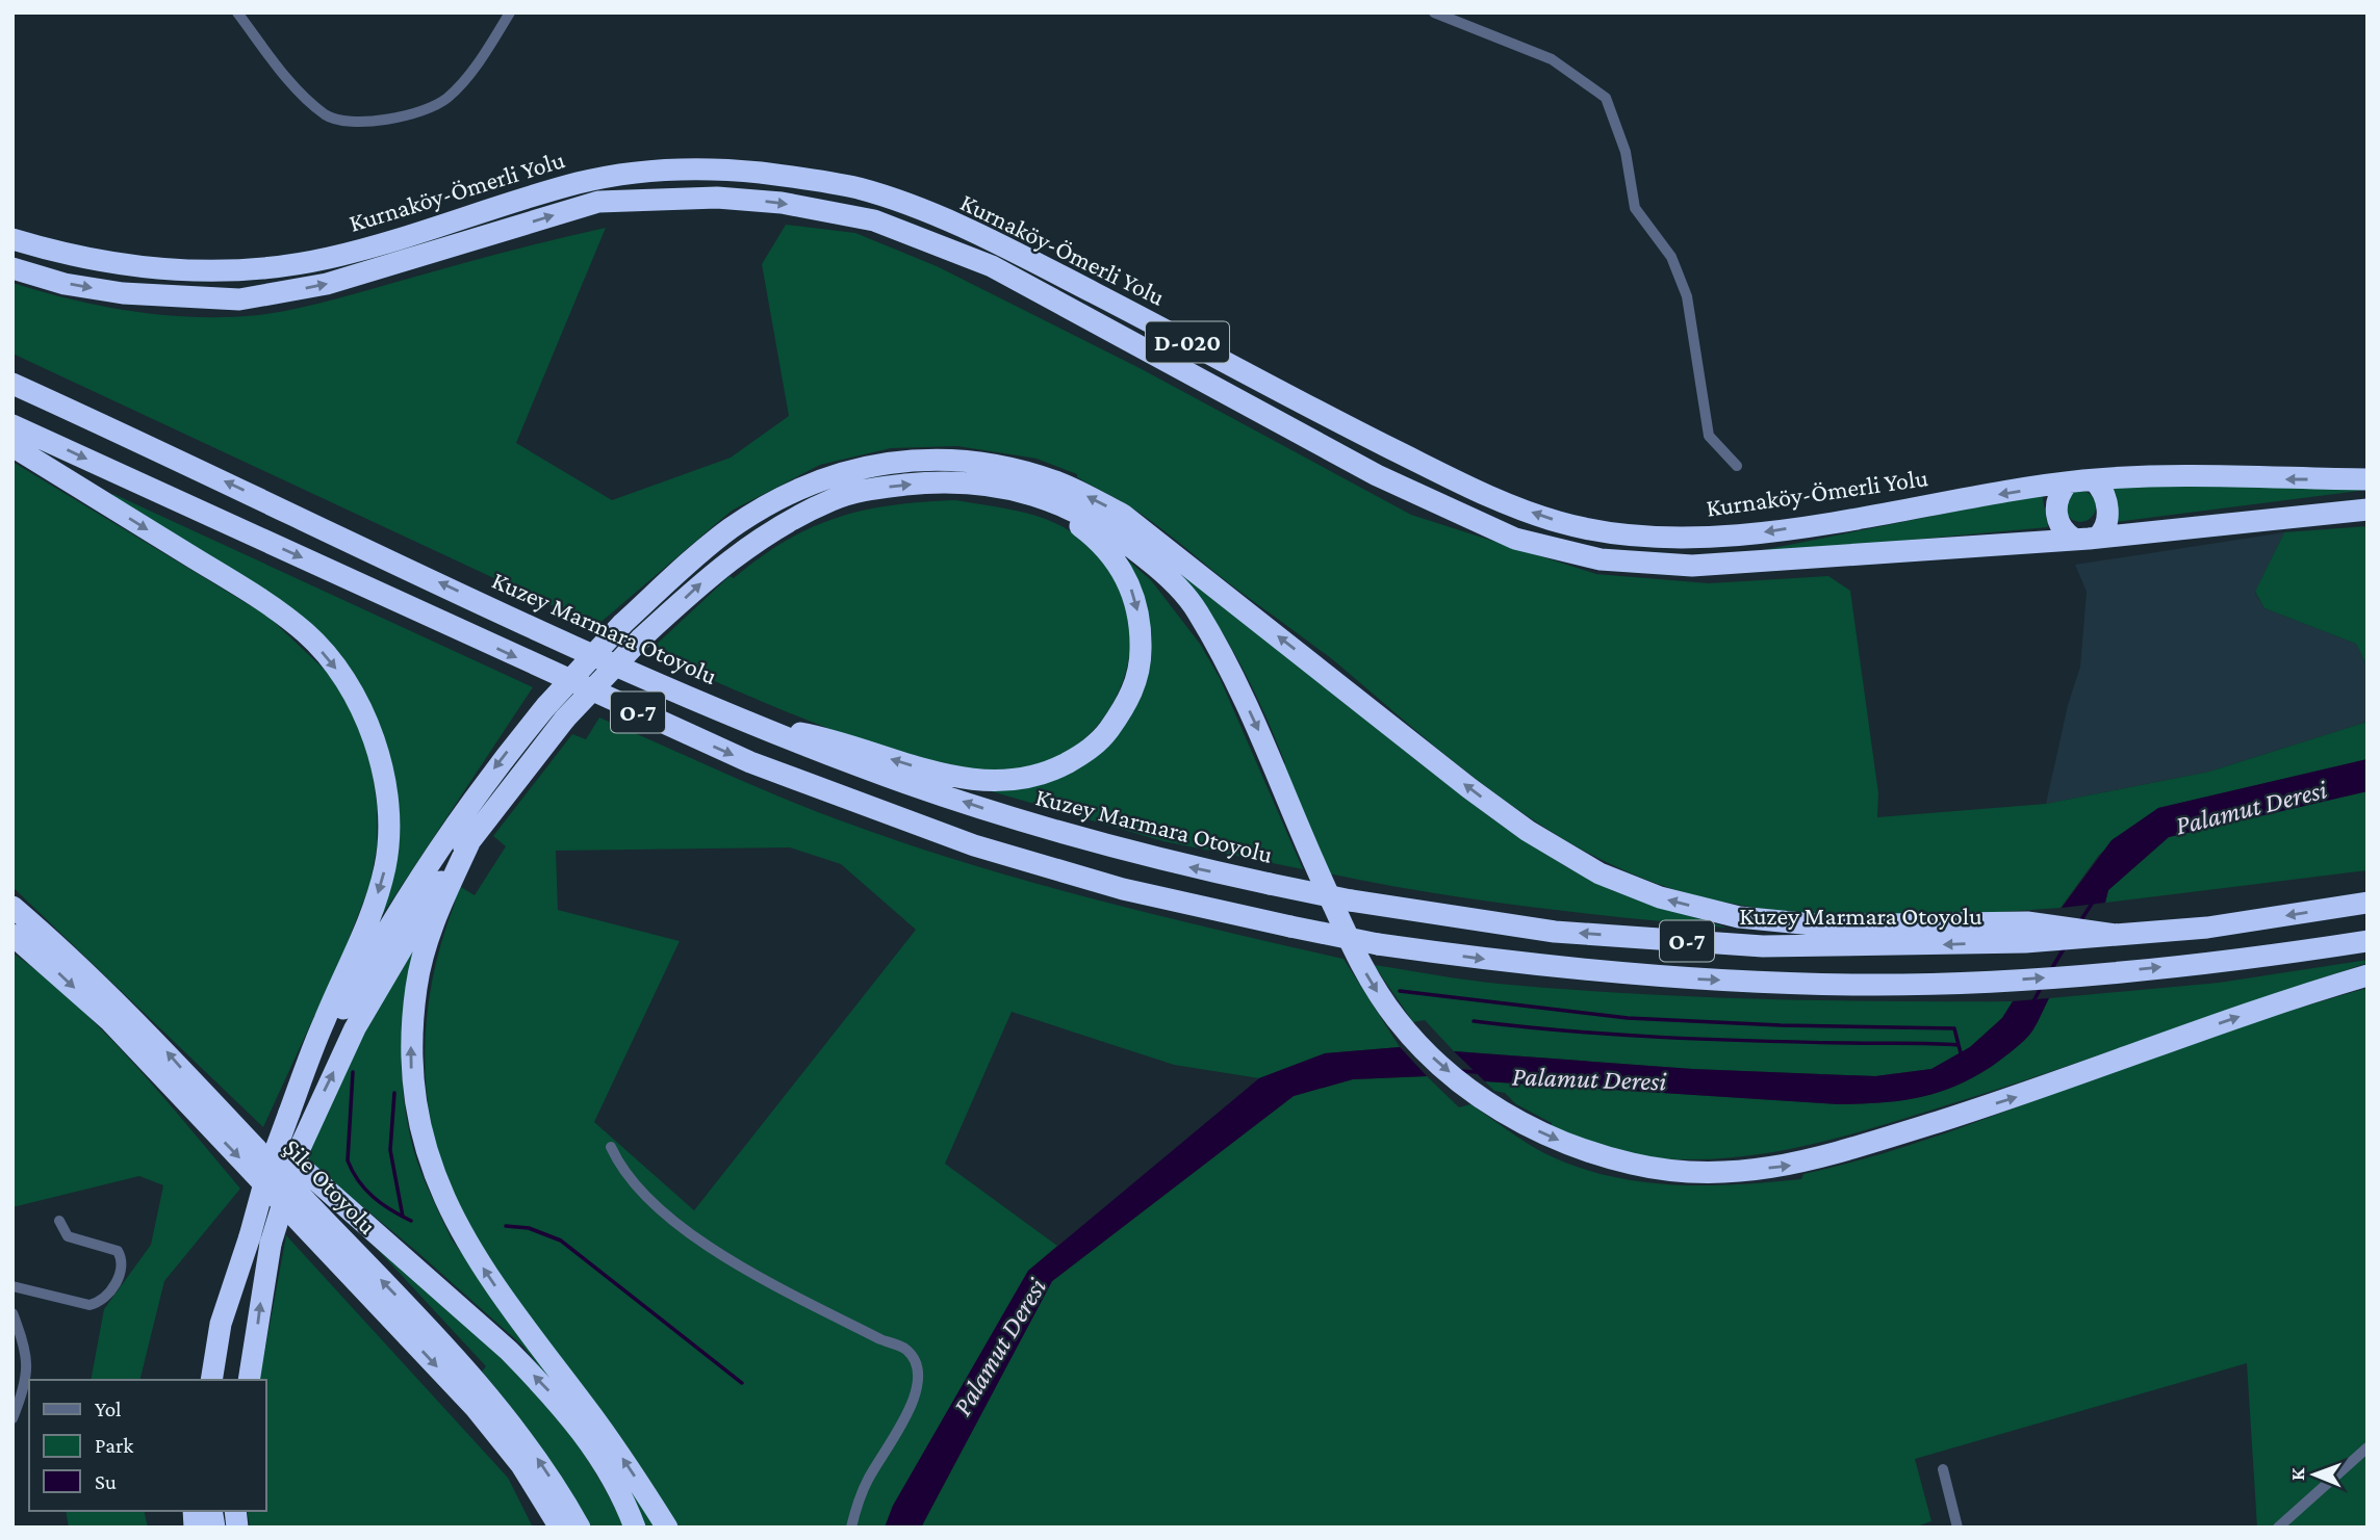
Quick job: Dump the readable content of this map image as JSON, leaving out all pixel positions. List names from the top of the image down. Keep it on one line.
{"streets":{"highway":["Kurnaköy-Ömerli Yolu","D-020","Kuzey Marmara Otoyolu","O-7","Şile Otoyolu"]},"water":["Palamut Deresi"],"legend":["Yol","Park","Su"],"north":"left"}
